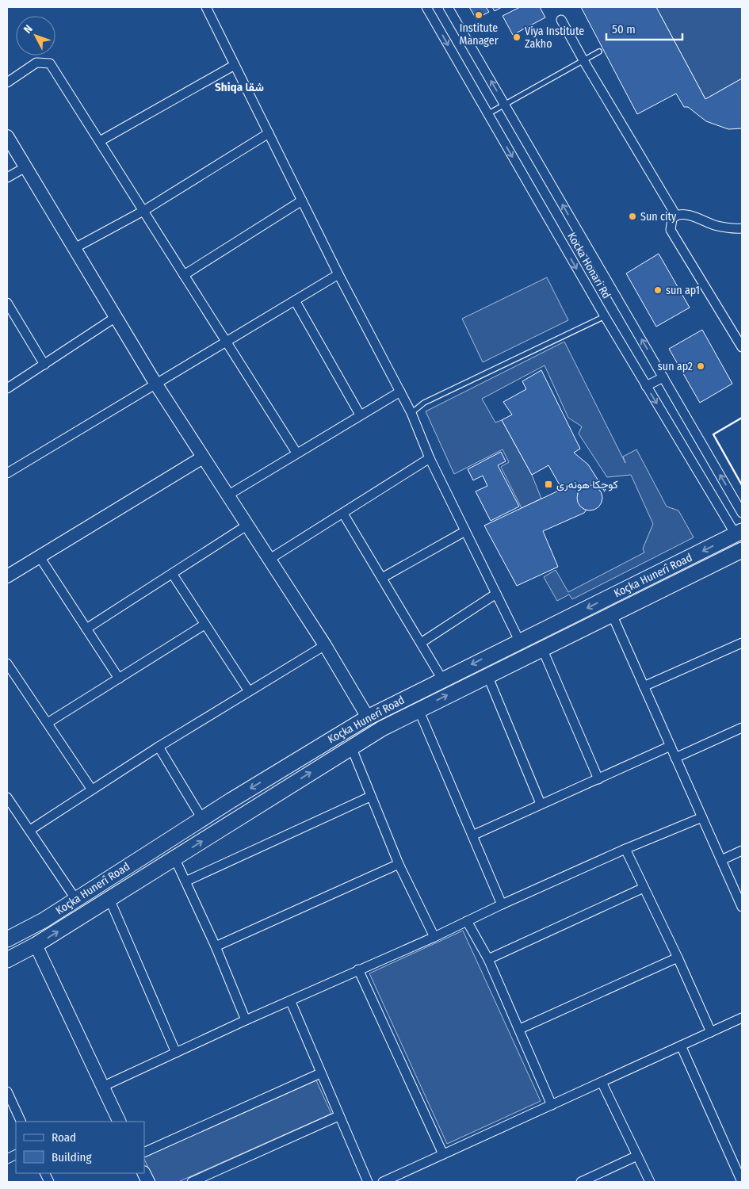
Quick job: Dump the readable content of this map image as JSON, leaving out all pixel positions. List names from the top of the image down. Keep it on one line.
{"streets":{"main road":["Koçka Hunerî Road"],"street":["Kocka Honari Rd"]},"crossings":[["Kocka Honari Rd","Koçka Hunerî Road"]],"districts":["Shiqa شقا"],"places":{"other":["Institute Manager","Viya Institute Zakho","Sun city","sun ap1","sun ap2"],"transit":["كوچكا هونەری"]},"legend":["Road","Building"],"scale_bar":"50 m","north":"top left"}
